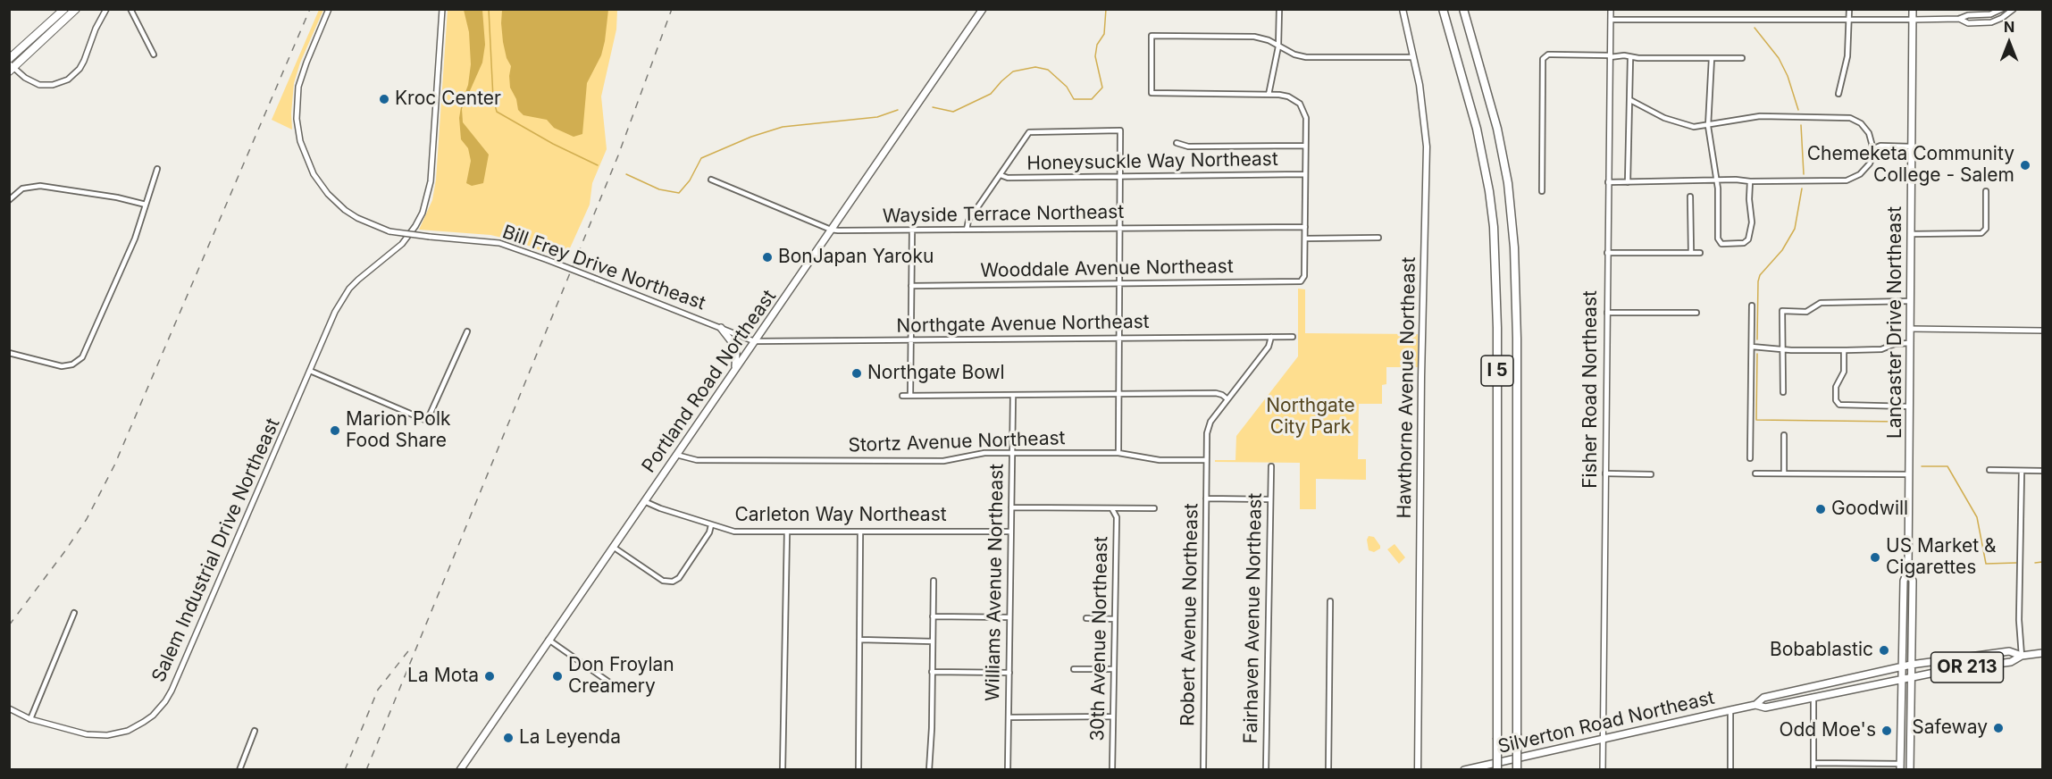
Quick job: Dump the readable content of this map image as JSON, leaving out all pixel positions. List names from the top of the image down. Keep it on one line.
{"streets":{"highway":["I 5"],"main road":["Lancaster Drive Northeast","Portland Road Northeast","Hawthorne Avenue Northeast","OR 213","Silverton Road Northeast"],"street":["Honeysuckle Way Northeast","Wayside Terrace Northeast","Bill Frey Drive Northeast","Wooddale Avenue Northeast","Northgate Avenue Northeast","Fisher Road Northeast","Stortz Avenue Northeast","Carleton Way Northeast","Salem Industrial Drive Northeast","Williams Avenue Northeast","Robert Avenue Northeast","Fairhaven Avenue Northeast","30th Avenue Northeast"]},"crossings":[["Wayside Terrace Northeast","Portland Road Northeast"],["Bill Frey Drive Northeast","Northgate Avenue Northeast"],["Bill Frey Drive Northeast","Portland Road Northeast"],["Lancaster Drive Northeast","Silverton Road Northeast"],["Northgate Avenue Northeast","Portland Road Northeast"],["Northgate Avenue Northeast","Robert Avenue Northeast"],["Portland Road Northeast","Stortz Avenue Northeast"],["Portland Road Northeast","Carleton Way Northeast"],["Fisher Road Northeast","Silverton Road Northeast"],["Stortz Avenue Northeast","Williams Avenue Northeast"],["Stortz Avenue Northeast","Robert Avenue Northeast"],["Carleton Way Northeast","Williams Avenue Northeast"]],"parks":["Northgate City Park"],"places":["Kroc Center","Chemeketa Community College - Salem","BonJapan Yaroku","Northgate Bowl","Marion Polk Food Share","Goodwill","US Market & Cigarettes","Bobablastic","La Mota","Don Froylan Creamery","Safeway","Odd Moe's","La Leyenda"],"north":"top"}
